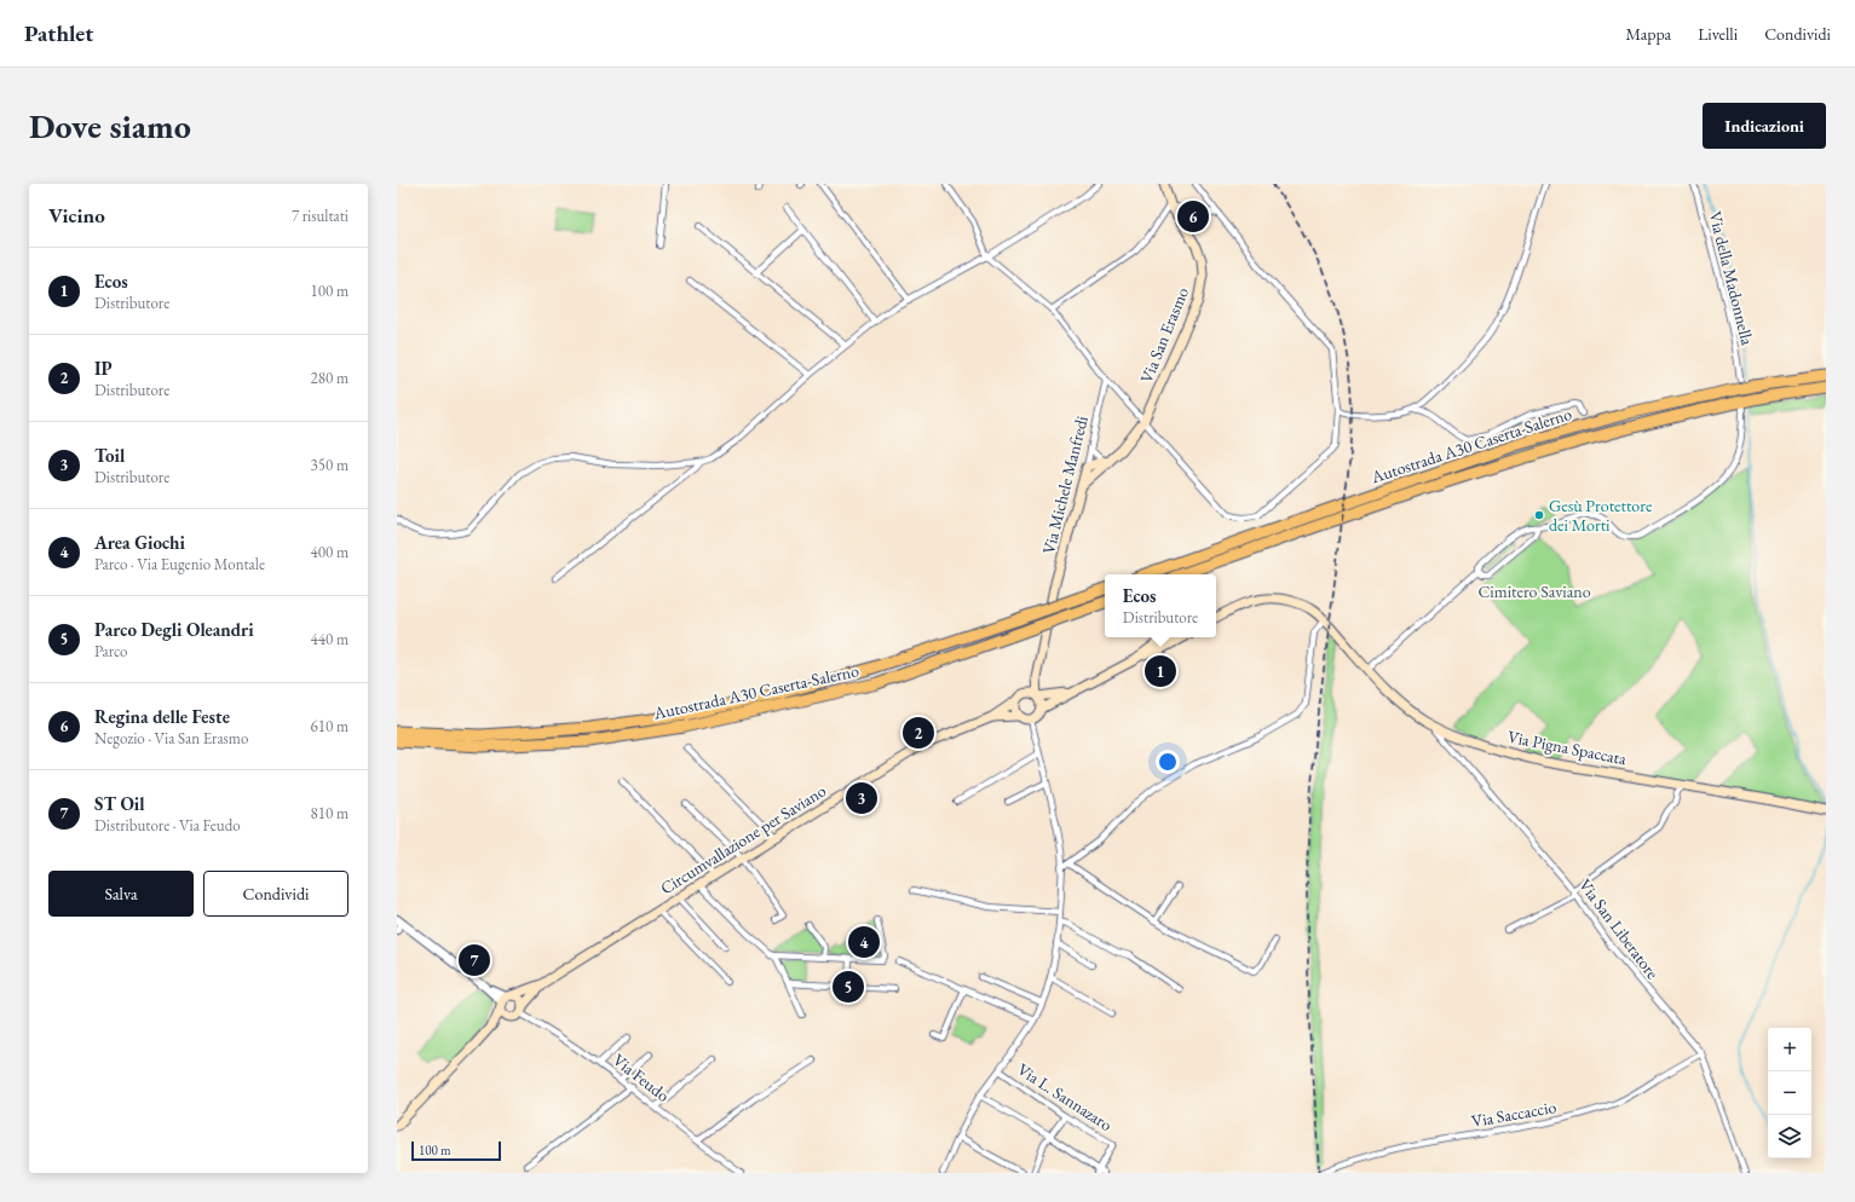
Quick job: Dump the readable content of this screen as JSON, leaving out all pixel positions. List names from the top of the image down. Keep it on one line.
{"streets":{"highway":["Autostrada A30 Caserta-Salerno"],"main road":["Via San Erasmo","Via Michele Manfredi","Via Pigna Spaccata","Circumvallazione per Saviano"],"street":["Via della Madonnella","Via San Liberatore","Via Feudo","Via L. Sannazaro","Via Saccaccio"]},"crossings":[["Via San Erasmo","Via Michele Manfredi"],["Via Pigna Spaccata","Via San Liberatore"],["Circumvallazione per Saviano","Via Feudo"],["Via San Liberatore","Via Saccaccio"]],"parks":["Cimitero Saviano"],"places":["Gesù Protettore dei Morti"],"scale_bar":"100 m","page":{"header":"Pathlet","nav":["Mappa","Livelli","Condividi"],"buttons":["Indicazioni",["Salva","Condividi"]],"title":"Dove siamo","heading":["Vicino","7 risultati"],"pins":["6","1","2","3","4","7","5"],"list":[{"mark":"1","name":"Ecos","note":"Distributore","value":"100 m"},{"mark":"2","name":"IP","note":"Distributore","value":"280 m"},{"mark":"3","name":"Toil","note":"Distributore","value":"350 m"},{"mark":"4","name":"Area Giochi","note":"Parco · Via Eugenio Montale","value":"400 m"},{"mark":"5","name":"Parco Degli Oleandri","note":"Parco","value":"440 m"},{"mark":"6","name":"Regina delle Feste","note":"Negozio · Via San Erasmo","value":"610 m"},{"mark":"7","name":"ST Oil","note":"Distributore · Via Feudo","value":"810 m"}],"popup":["Ecos","Distributore"],"map_buttons":["+","−"],"scale":"100 m"}}
